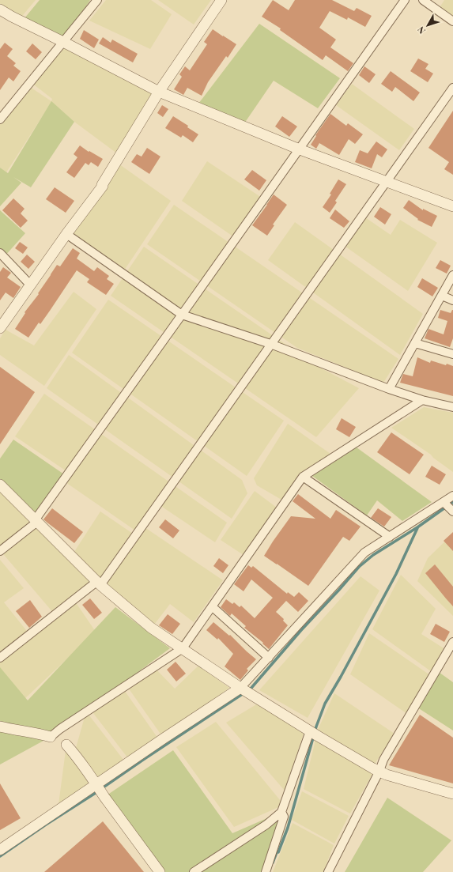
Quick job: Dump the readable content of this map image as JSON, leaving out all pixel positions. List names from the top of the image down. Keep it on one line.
{"north":"bottom left"}
